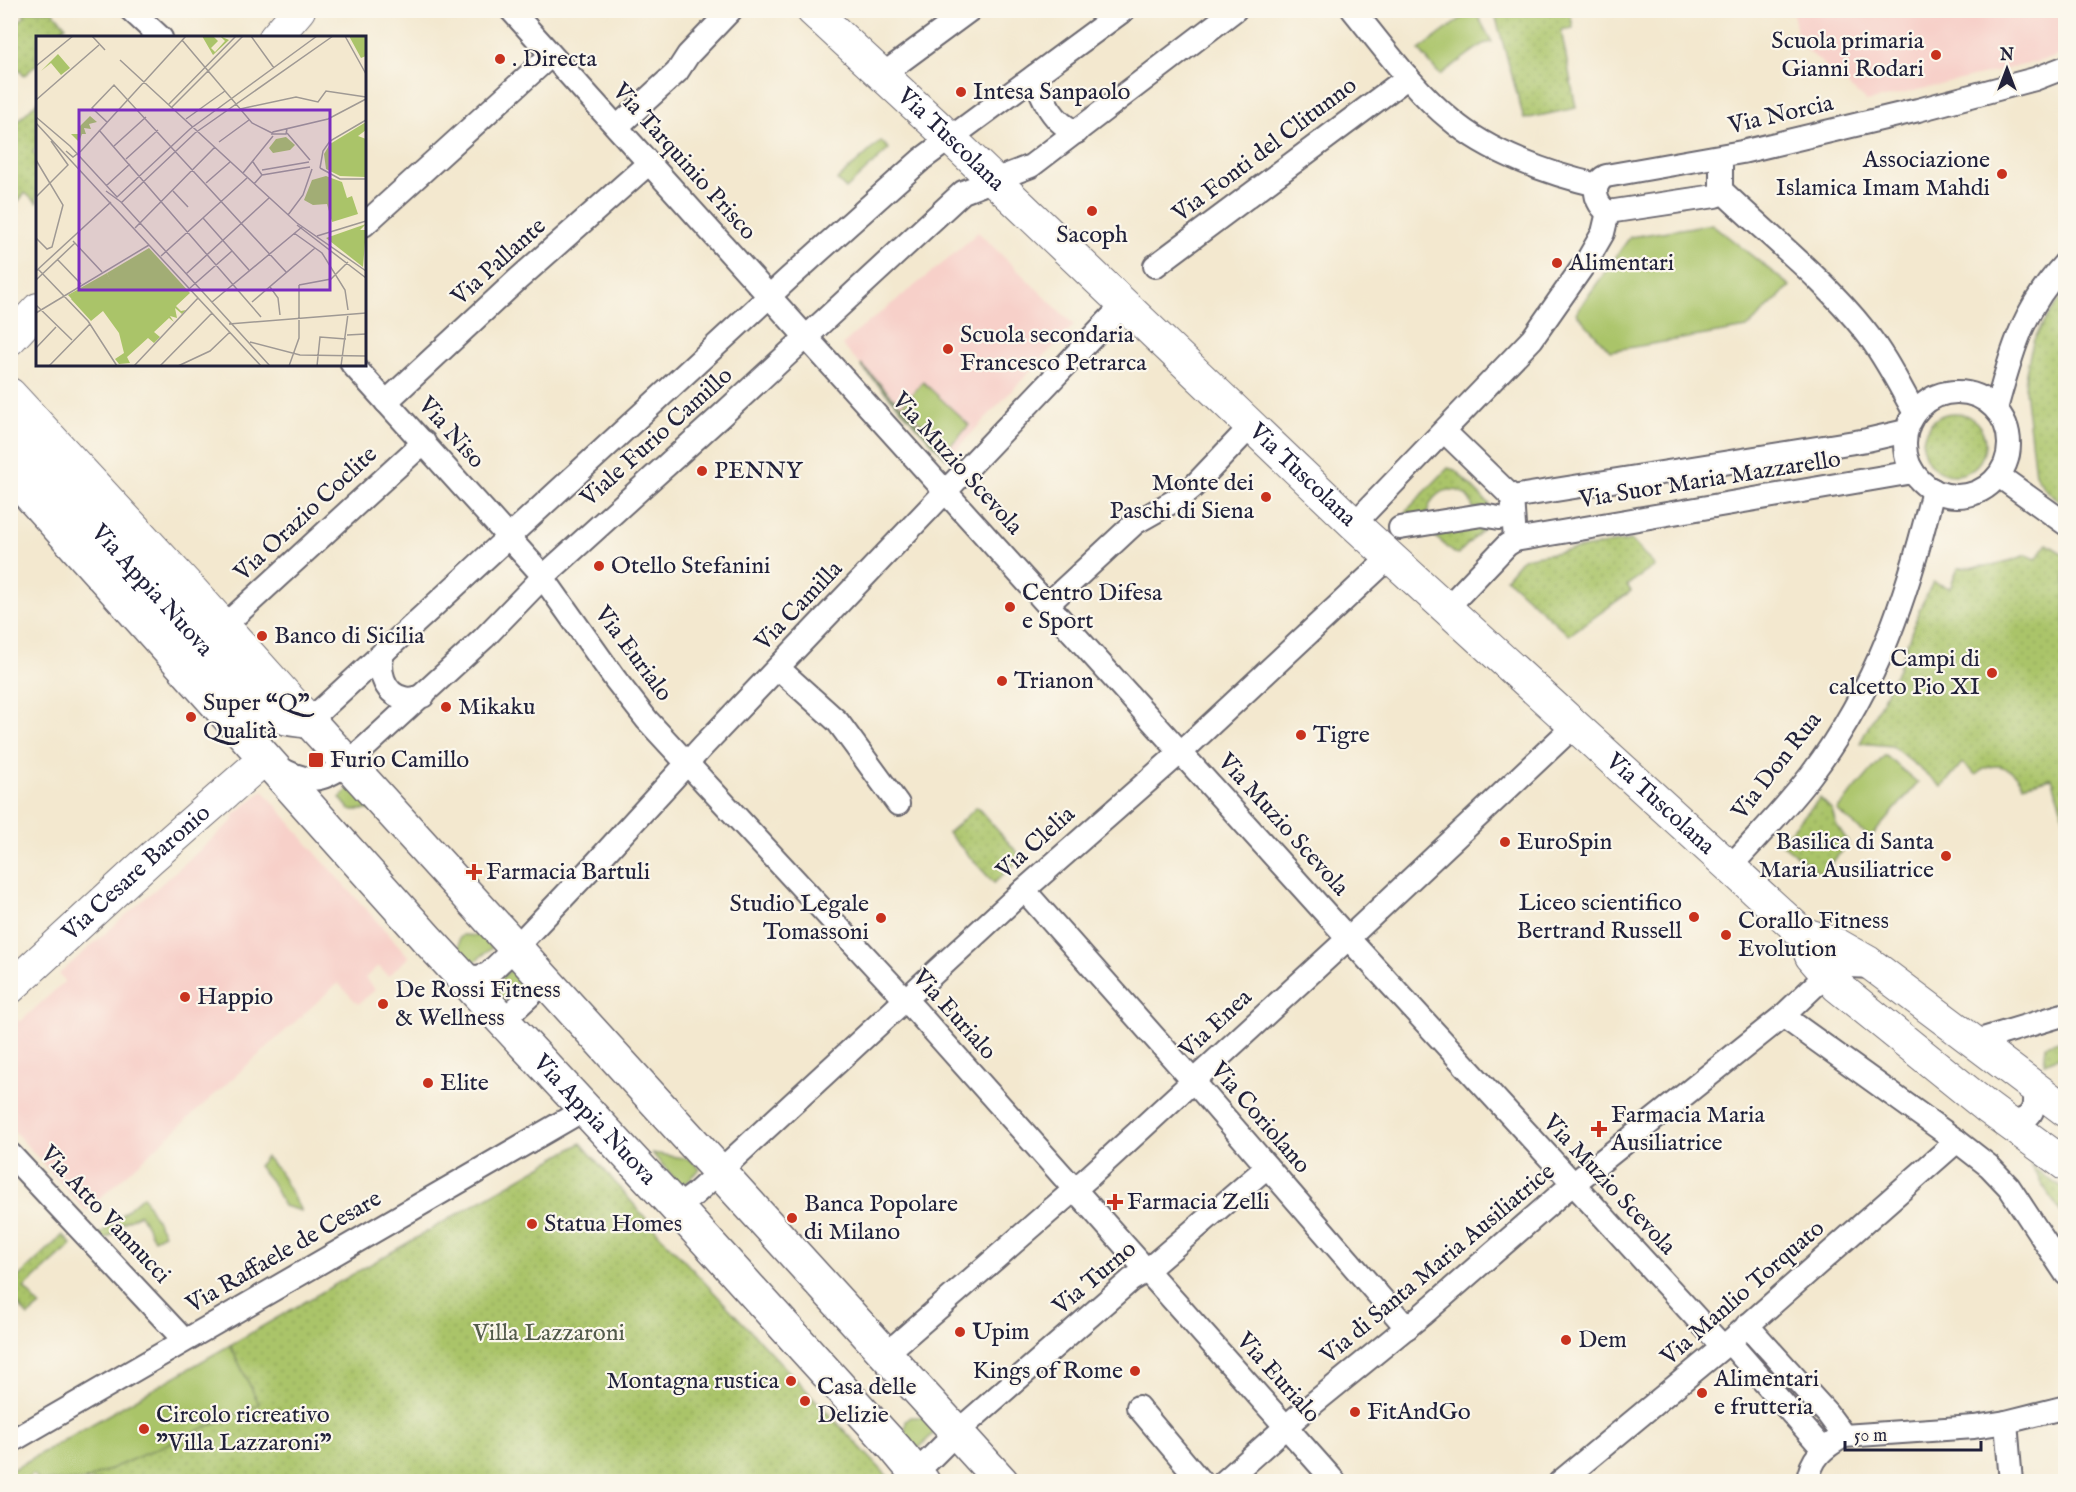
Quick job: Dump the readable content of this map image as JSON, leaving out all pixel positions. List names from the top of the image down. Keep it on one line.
{"streets":{"main road":["Via Tuscolana","Via Appia Nuova","Via Cesare Baronio"],"street":["Via Norcia","Via Fonti del Clitunno","Via Tarquinio Prisco","Via Pallante","Via Niso","Viale Furio Camillo","Via Muzio Scevola","Via Suor Maria Mazzarello","Via Orazio Coclite","Via Camilla","Via Eurialo","Via Don Rua","Via Clelia","Via Enea","Via Coriolano","Via Atto Vannucci","Via Raffaele de Cesare","Via di Santa Maria Ausiliatrice","Via Turno","Via Manlio Torquato"]},"crossings":[["Via Tuscolana","Viale Furio Camillo"],["Via Tuscolana","Via Camilla"],["Via Tuscolana","Via Don Rua"],["Via Tuscolana","Via Clelia"],["Via Tuscolana","Via Enea"],["Via Tuscolana","Via di Santa Maria Ausiliatrice"],["Via Tarquinio Prisco","Via Pallante"],["Via Tarquinio Prisco","Viale Furio Camillo"],["Via Pallante","Via Niso"],["Via Niso","Viale Furio Camillo"],["Via Niso","Via Orazio Coclite"],["Viale Furio Camillo","Via Muzio Scevola"],["Viale Furio Camillo","Via Appia Nuova"],["Viale Furio Camillo","Via Eurialo"],["Via Muzio Scevola","Via Camilla"],["Via Muzio Scevola","Via Clelia"],["Via Muzio Scevola","Via Enea"],["Via Muzio Scevola","Via di Santa Maria Ausiliatrice"],["Via Muzio Scevola","Via Manlio Torquato"],["Via Suor Maria Mazzarello","Via Don Rua"],["Via Orazio Coclite","Via Appia Nuova"],["Via Appia Nuova","Via Camilla"],["Via Appia Nuova","Via Clelia"],["Via Appia Nuova","Via Cesare Baronio"],["Via Appia Nuova","Via Enea"],["Via Appia Nuova","Via Raffaele de Cesare"],["Via Appia Nuova","Via Turno"],["Via Camilla","Via Eurialo"],["Via Eurialo","Via Clelia"],["Via Eurialo","Via Enea"],["Via Eurialo","Via di Santa Maria Ausiliatrice"],["Via Eurialo","Via Turno"],["Via Clelia","Via Coriolano"],["Via Enea","Via Coriolano"],["Via Coriolano","Via di Santa Maria Ausiliatrice"],["Via Coriolano","Via Turno"],["Via Atto Vannucci","Via Raffaele de Cesare"]],"parks":["Villa Lazzaroni"],"places":{"other":["Scuola primaria Gianni Rodari",". Directa","Intesa Sanpaolo","Associazione Islamica Imam Mahdi","Sacoph","Alimentari","Scuola secondaria Francesco Petrarca","PENNY","Monte dei Paschi di Siena","Otello Stefanini","Centro Difesa e Sport","Banco di Sicilia","Campi di calcetto Pio XI","Trianon","Mikaku","Super “Q” Qualità","Tigre","EuroSpin","Basilica di Santa Maria Ausiliatrice","Liceo scientifico Bertrand Russell","Studio Legale Tomassoni","Corallo Fitness Evolution","Happio","De Rossi Fitness & Wellness","Elite","Banca Popolare di Milano","Statua Homes","Upim","Dem","Kings of Rome","Montagna rustica","Alimentari e frutteria","Casa delle Delizie","FitAndGo","Circolo ricreativo \"Villa Lazzaroni\""],"transit":["Furio Camillo"],"health":["Farmacia Bartuli","Farmacia Maria Ausiliatrice","Farmacia Zelli"]},"scale_bar":"50 m","north":"top"}
